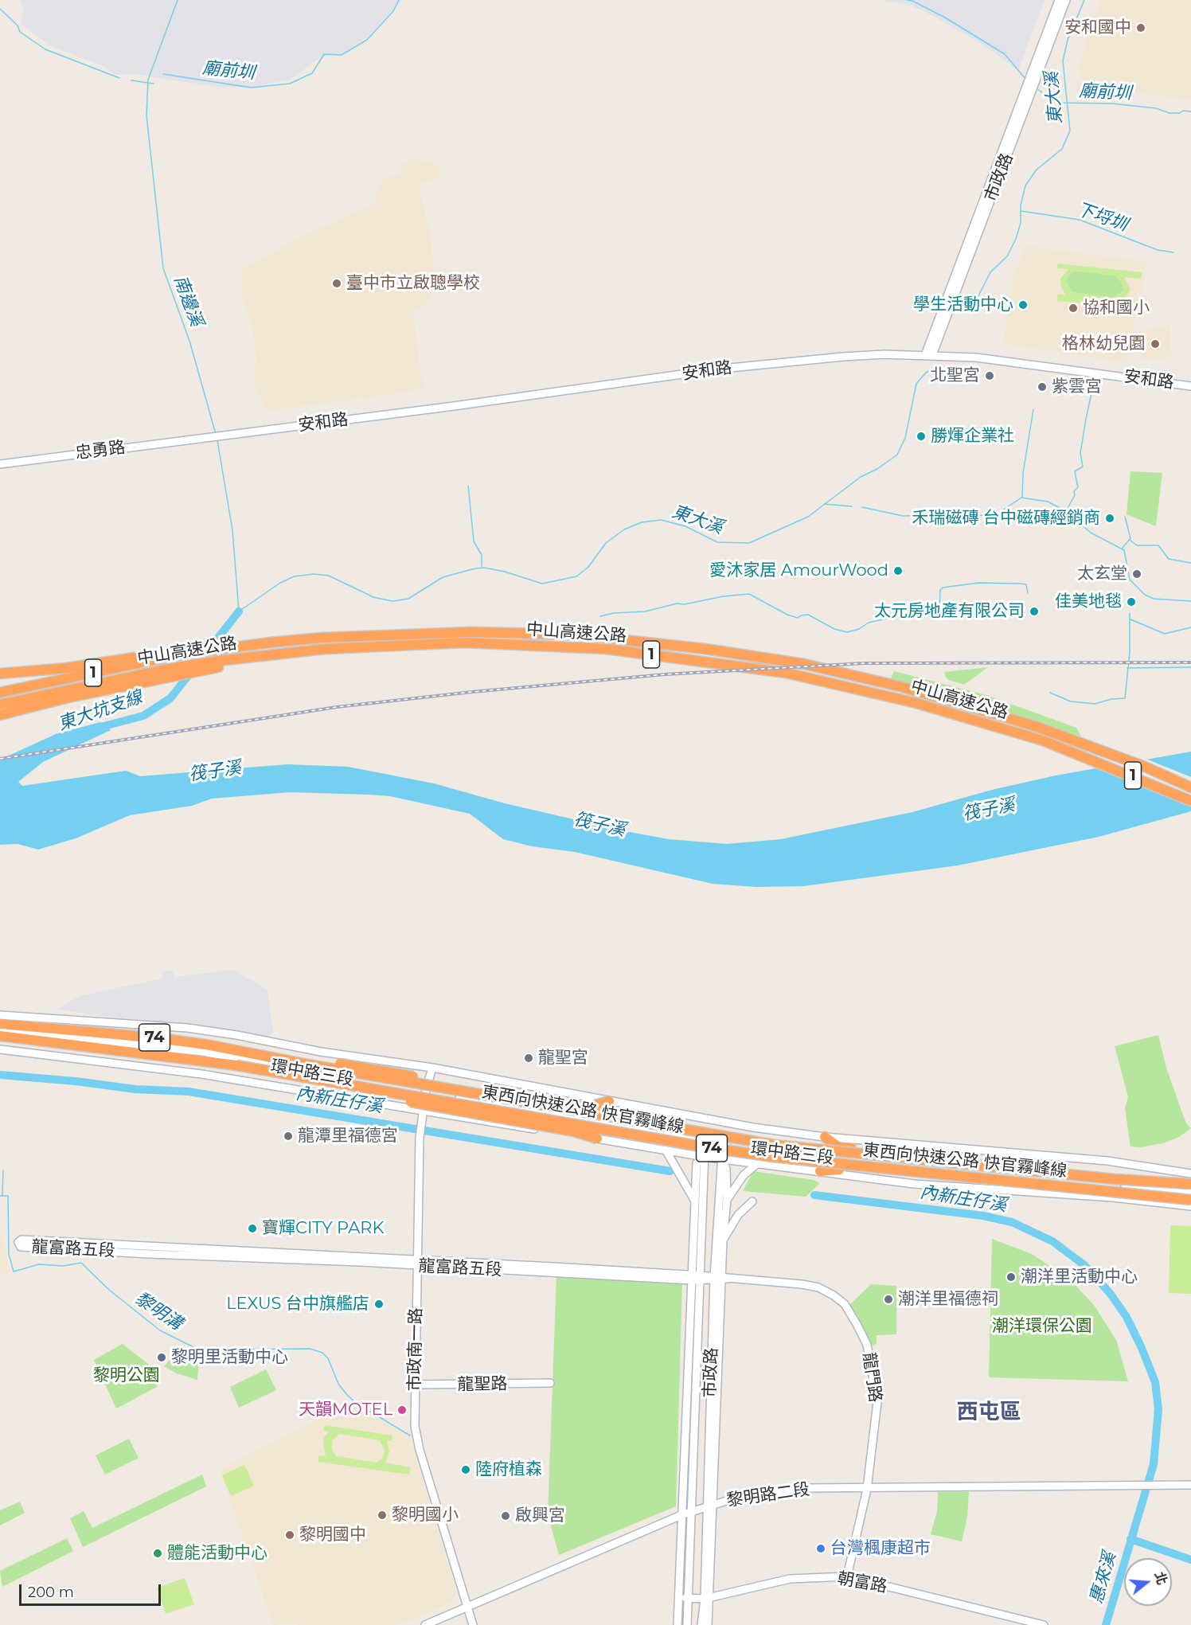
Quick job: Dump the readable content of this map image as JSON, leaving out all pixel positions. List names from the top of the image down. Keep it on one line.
{"streets":{"highway":["中山高速公路","1","74","東西向快速公路 快官霧峰線"],"street":["市政路","安和路","忠勇路","環中路三段","龍富路五段","市政南一路","龍門路","龍聖路","黎明路二段","朝富路"]},"crossings":[["市政路","安和路"],["市政路","環中路三段"],["市政路","龍富路五段"],["市政路","龍門路"],["市政路","黎明路二段"],["市政路","朝富路"],["安和路","忠勇路"],["環中路三段","東西向快速公路 快官霧峰線"],["環中路三段","市政南一路"],["龍富路五段","市政南一路"],["龍富路五段","龍門路"],["市政南一路","龍聖路"],["市政南一路","黎明路二段"],["龍門路","黎明路二段"],["龍門路","朝富路"]],"districts":["西屯區"],"water":["廟前圳","東大溪","下埒圳","南邊溪","東大坑支線","筏子溪","內新庄仔溪","黎明溝","惠來溪"],"parks":["潮洋環保公園","黎明公園"],"places":["安和國中","臺中市立啟聰學校","學生活動中心","協和國小","格林幼兒園","北聖宮","紫雲宮","勝煇企業社","禾瑞磁磚 台中磁磚經銷商","愛沐家居 AmourWood","太玄堂","佳美地毯","太元房地產有限公司","龍聖宮","龍潭里福德宮","寶輝CITY PARK","潮洋里活動中心","潮洋里福德祠","LEXUS 台中旗艦店","黎明里活動中心","天韻MOTEL","陸府植森","黎明國小","啟興宮","黎明國中","台灣楓康超市","體能活動中心"],"scale_bar":"200 m","north":"right"}
